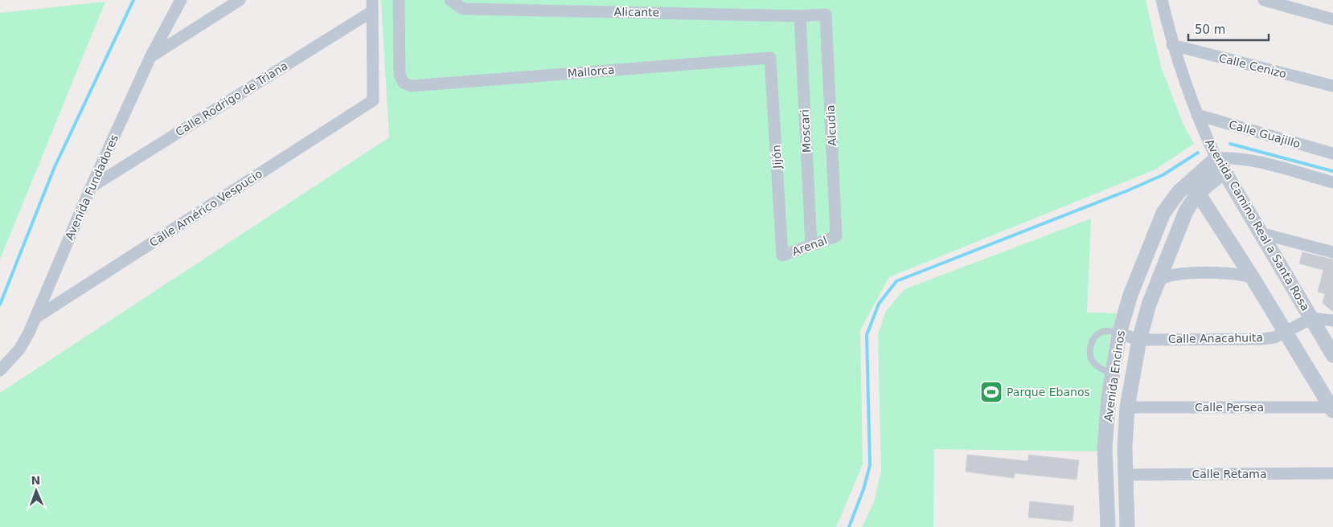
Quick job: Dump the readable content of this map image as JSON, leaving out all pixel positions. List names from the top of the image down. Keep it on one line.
{"streets":{"street":["Alicante","Calle Cenizo","Mallorca","Calle Rodrigo de Triana","Alcudia","Moscari","Calle Guajillo","Jijón","Avenida Fundadores","Calle Américo Vespucio","Avenida Camino Real a Santa Rosa","Arenal","Calle Anacahuita","Avenida Encinos","Calle Persea","Calle Retama"]},"crossings":[["Alicante","Alcudia"],["Alicante","Moscari"],["Calle Cenizo","Avenida Camino Real a Santa Rosa"],["Mallorca","Jijón"],["Calle Rodrigo de Triana","Avenida Fundadores"],["Calle Rodrigo de Triana","Calle Américo Vespucio"],["Alcudia","Arenal"],["Moscari","Arenal"],["Calle Guajillo","Avenida Camino Real a Santa Rosa"],["Jijón","Arenal"],["Avenida Fundadores","Calle Américo Vespucio"],["Avenida Camino Real a Santa Rosa","Calle Anacahuita"],["Avenida Camino Real a Santa Rosa","Avenida Encinos"],["Calle Anacahuita","Avenida Encinos"],["Avenida Encinos","Calle Persea"],["Avenida Encinos","Calle Retama"]],"places":{"sports":["Parque Ebanos"]},"scale_bar":"50 m","north":"top"}
